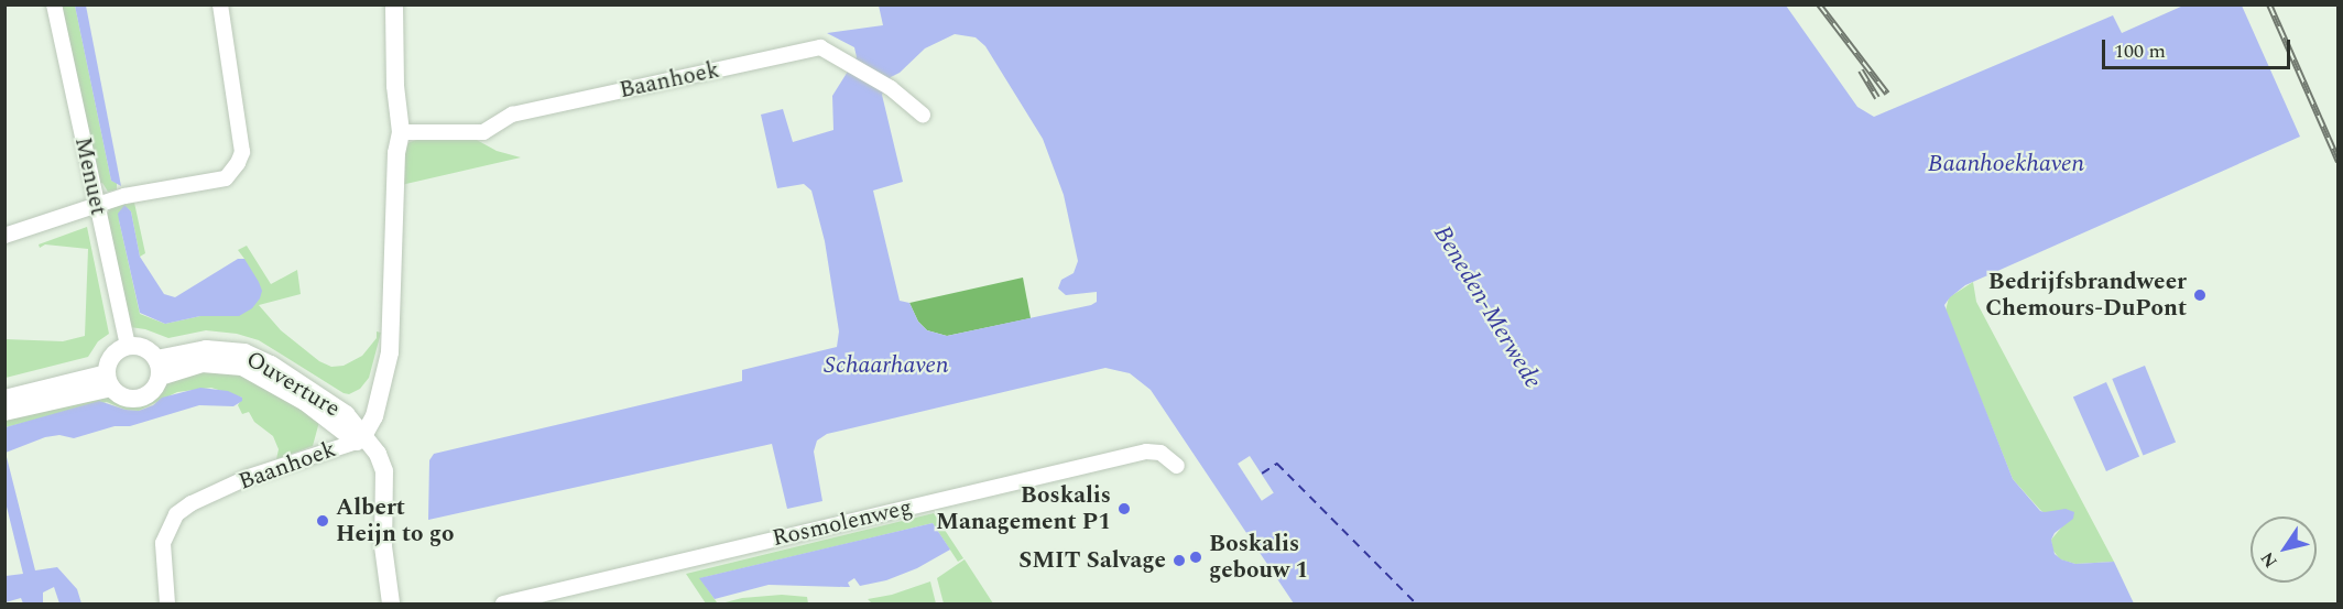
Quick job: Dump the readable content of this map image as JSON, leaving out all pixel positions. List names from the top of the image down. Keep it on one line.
{"streets":{"street":["Baanhoek","Menuet","Ouverture","Rosmolenweg"]},"crossings":[["Baanhoek","Ouverture"],["Menuet","Ouverture"]],"water":["Baanhoekhaven","Beneden-Merwede","Schaarhaven"],"places":["Bedrijfsbrandweer Chemours-DuPont","Boskalis Management P1","Albert Heijn to go","Boskalis gebouw 1","SMIT Salvage"],"scale_bar":"100 m","north":"bottom left"}
